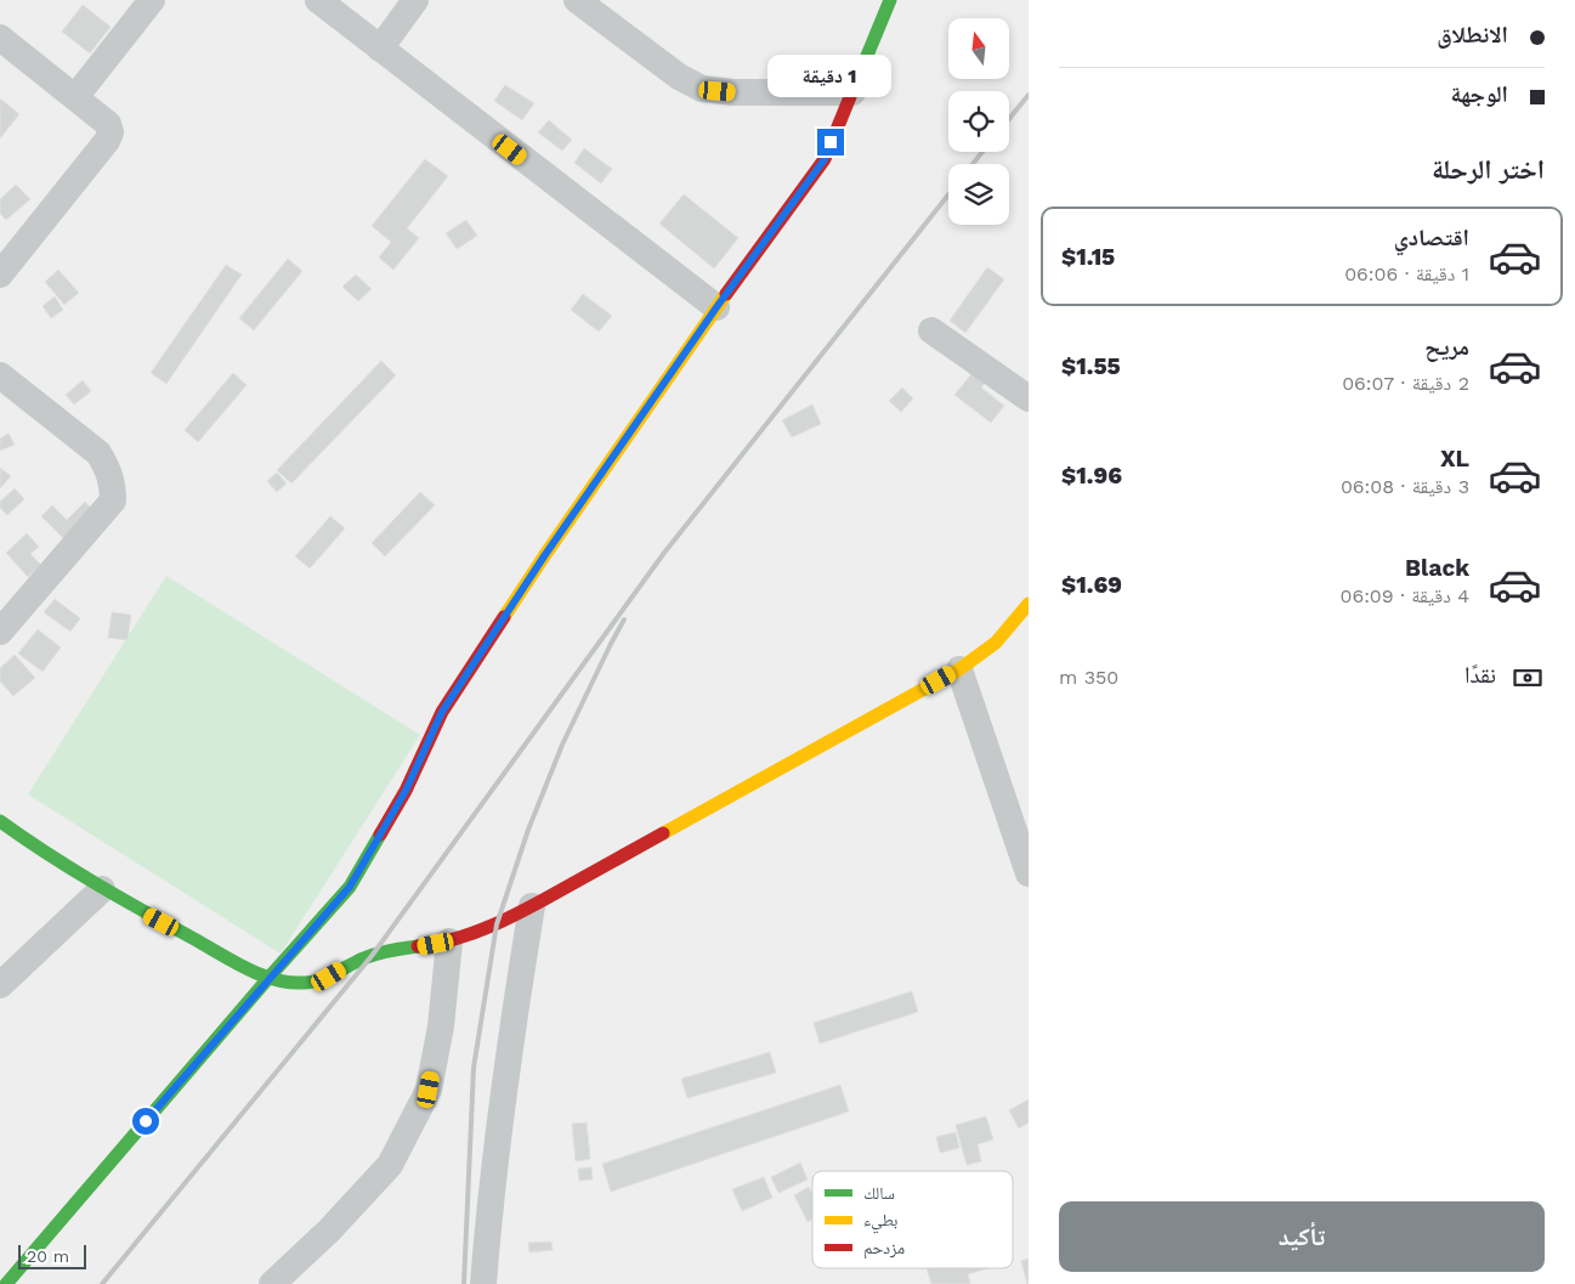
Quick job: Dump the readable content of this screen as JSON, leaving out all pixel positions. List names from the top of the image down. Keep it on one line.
{"legend":["سالك","بطيء","مزدحم"],"scale_bar":"20 m","north":"top","page":{"banner":["الانطلاق","الوجهة"],"bubble":"1 دقيقة","heading":"اختر الرحلة","list":[{"name":"اقتصادي","note":"1 دقيقة · 06:06","value":"$1.15"},{"name":"مريح","note":"2 دقيقة · 06:07","value":"$1.55"},{"name":"XL","note":"3 دقيقة · 06:08","value":"$1.96"},{"name":"Black","note":"4 دقيقة · 06:09","value":"$1.69"}],"pay":["نقدًا","350 m"],"buttons":"تأكيد","scale":"20 m"}}
